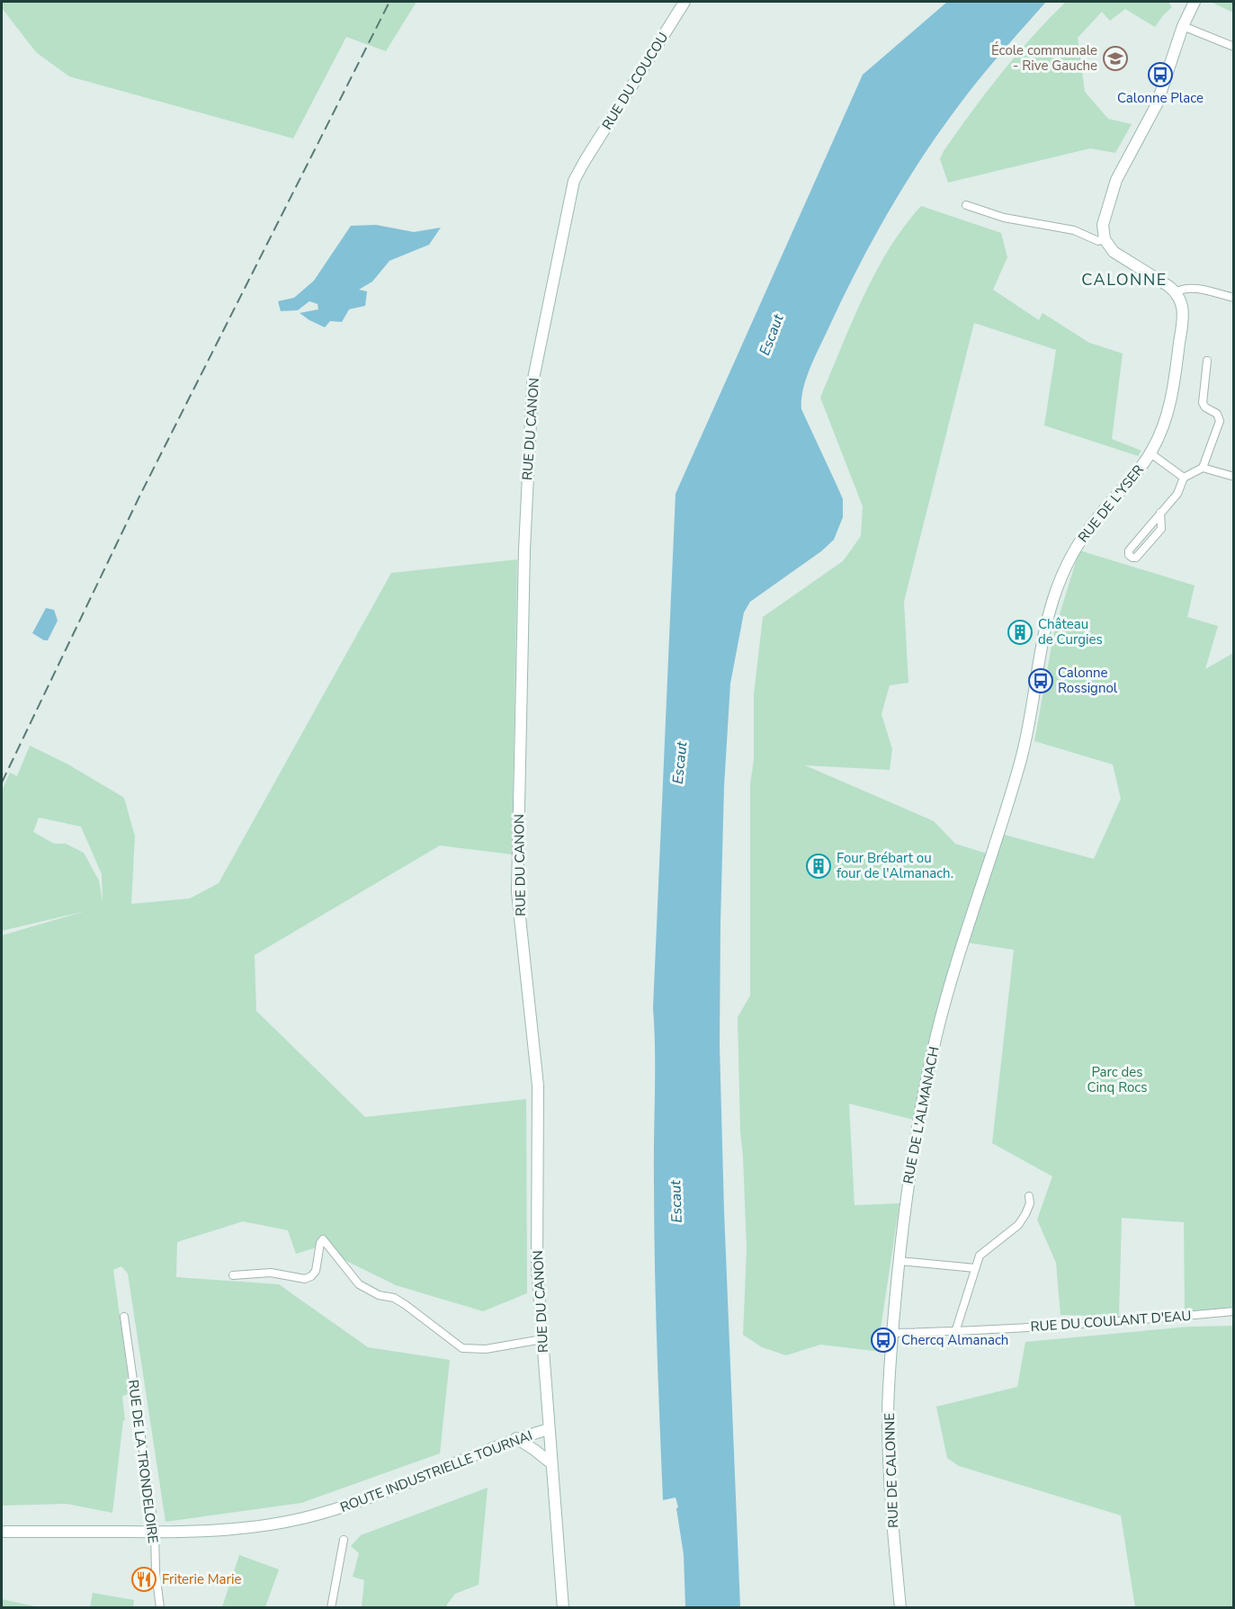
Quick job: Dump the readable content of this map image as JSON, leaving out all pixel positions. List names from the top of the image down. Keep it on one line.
{"streets":{"main road":["RUE DU COUCOU","RUE DU CANON","RUE DE L'YSER","RUE DE L'ALMANACH","RUE DE CALONNE","ROUTE INDUSTRIELLE TOURNAI"],"street":["RUE DU COULANT D'EAU","RUE DE LA TRONDELOIRE"]},"crossings":[["RUE DU COUCOU","RUE DU CANON"],["RUE DU CANON","ROUTE INDUSTRIELLE TOURNAI"],["RUE DE L'YSER","RUE DE L'ALMANACH"],["RUE DE L'ALMANACH","RUE DU COULANT D'EAU"],["RUE DE L'ALMANACH","RUE DE CALONNE"],["RUE DU COULANT D'EAU","RUE DE CALONNE"],["RUE DE LA TRONDELOIRE","ROUTE INDUSTRIELLE TOURNAI"]],"districts":["CALONNE"],"water":["Escaut"],"parks":["Parc des Cinq Rocs"],"places":{"school or university":["École communale - Rive Gauche"],"bus stop":["Calonne Place","Calonne Rossignol","Chercq Almanach"],"building":["Château de Curgies","Four Brébart ou four de l'Almanach."],"restaurant":["Friterie Marie"]}}
